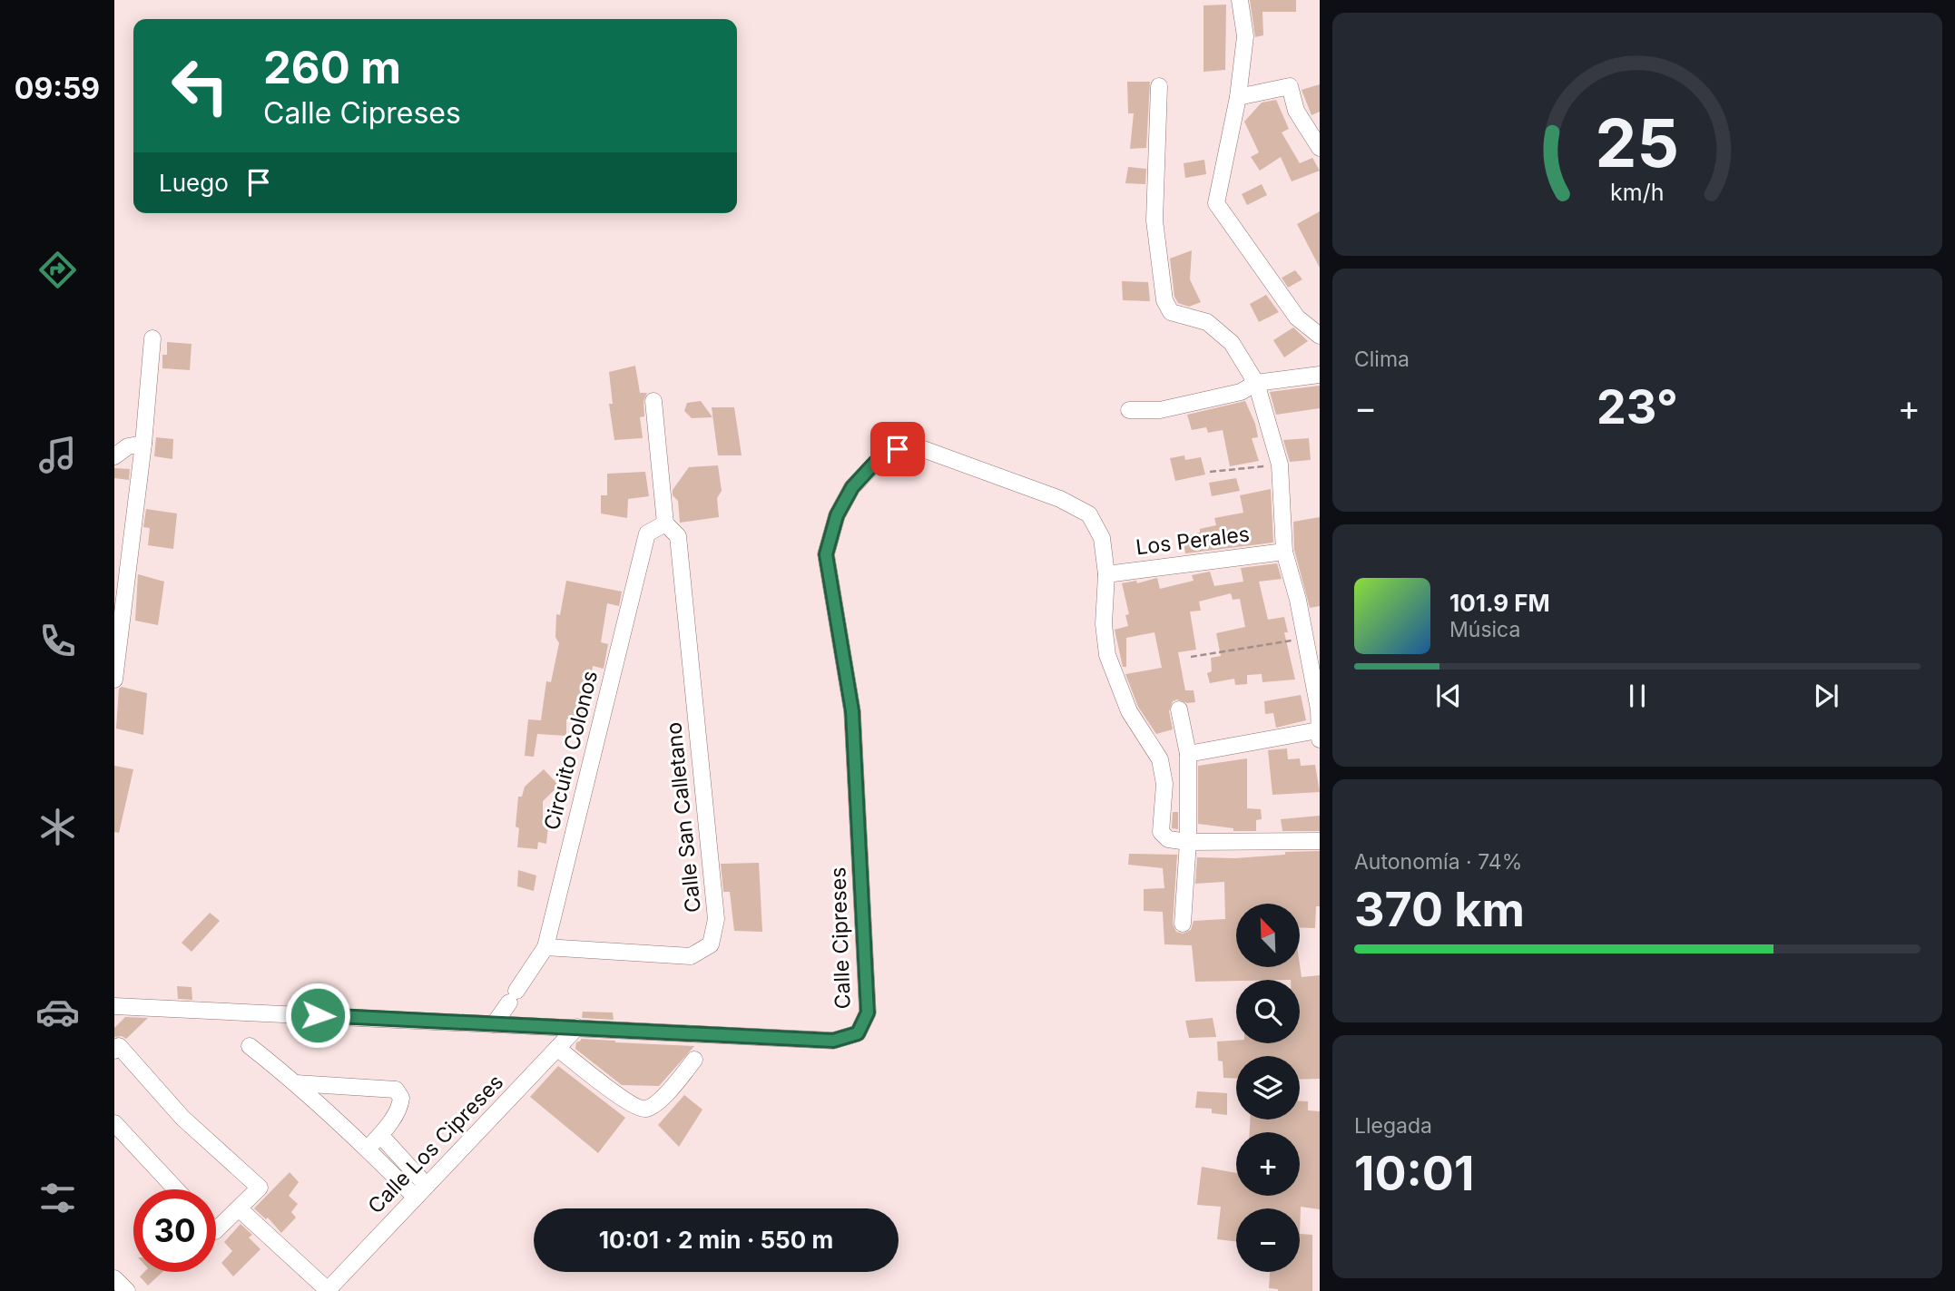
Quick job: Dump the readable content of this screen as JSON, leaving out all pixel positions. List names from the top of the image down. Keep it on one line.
{"streets":{"street":["Los Perales","Circuito Colonos","Calle San Calletano","Calle Cipreses","Calle Los Cipreses"]},"crossings":[["Los Perales","Calle Cipreses"],["Circuito Colonos","Calle San Calletano"],["Circuito Colonos","Calle Cipreses"],["Calle Cipreses","Calle Los Cipreses"]],"north":"top left","page":{"tabs":"09:59","turn":["260 m","Calle Cipreses"],"then":"Luego","tile":["Clima",["Autonomía · 74%","370 km"],["Llegada","10:01"]],"heat":["−","23°","+"],"song":["101.9 FM","Música"],"map_buttons":["+","−"],"limit":"30","trip":"10:01 · 2 min · 550 m","gauge":["25","km/h"]}}
